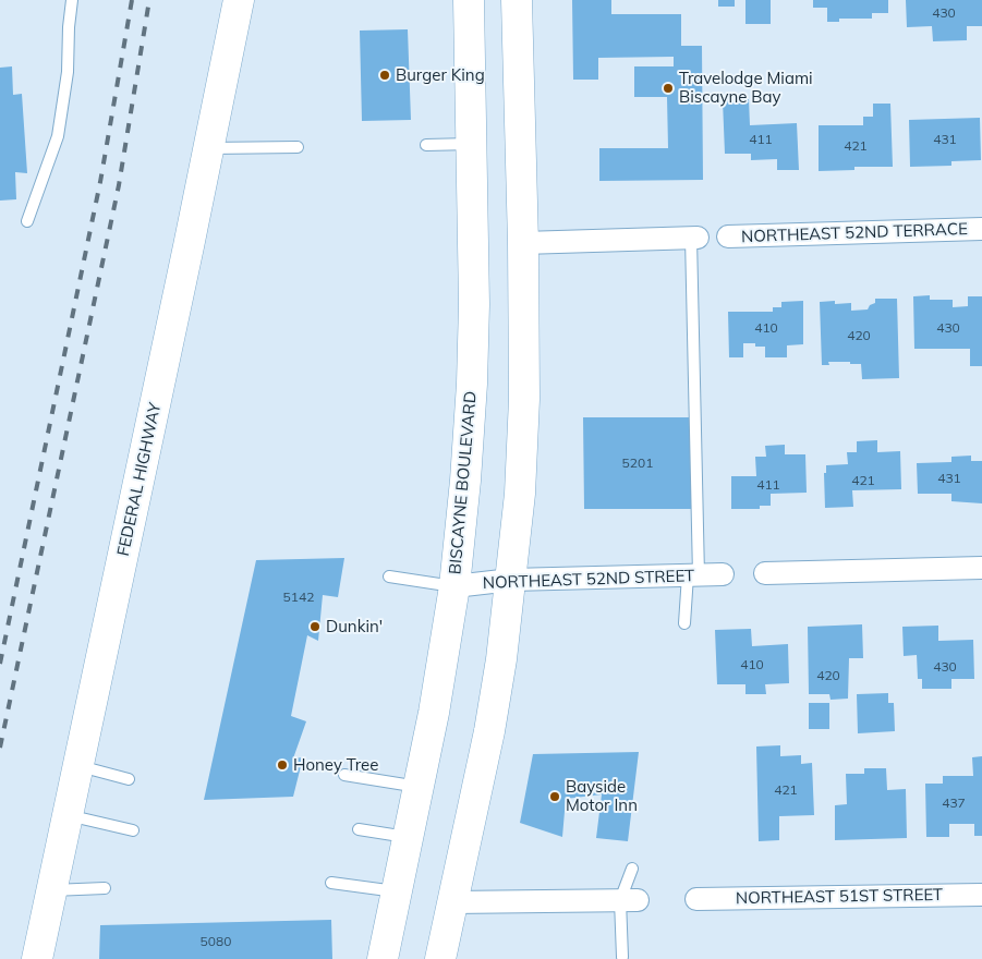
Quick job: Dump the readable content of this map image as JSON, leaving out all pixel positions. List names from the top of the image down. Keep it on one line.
{"streets":{"main road":["FEDERAL HIGHWAY","BISCAYNE BOULEVARD"],"street":["NORTHEAST 52ND TERRACE","NORTHEAST 52ND STREET","NORTHEAST 51ST STREET"]},"crossings":[["BISCAYNE BOULEVARD","NORTHEAST 52ND STREET"]],"places":["Burger King","Travelodge Miami Biscayne Bay","Dunkin'","Honey Tree","Bayside Motor Inn"],"house_numbers":["430","411","431","421","410","430","420","5201","431","421","411","5142","410","430","420","421","437","5080"]}
